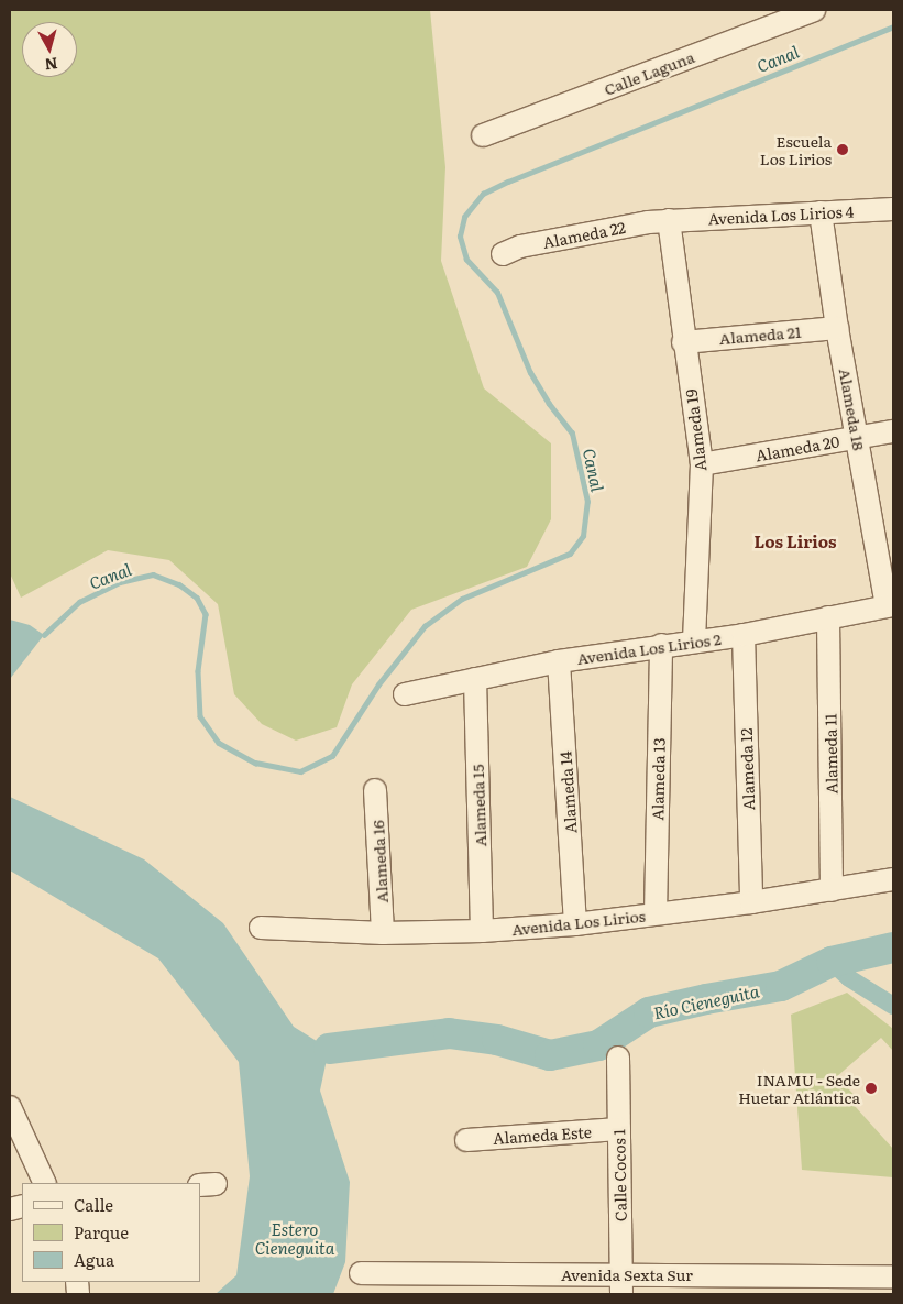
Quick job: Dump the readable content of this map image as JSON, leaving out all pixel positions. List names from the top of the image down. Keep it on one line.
{"streets":{"street":["Calle Laguna","Avenida Los Lirios 4","Alameda 22","Alameda 21","Alameda 18","Alameda 19","Alameda 20","Avenida Los Lirios 2","Alameda 11","Alameda 12","Alameda 13","Alameda 14","Alameda 15","Alameda 16","Avenida Los Lirios","Alameda Este","Calle Cocos 1","Avenida Sexta Sur"]},"crossings":[["Avenida Los Lirios 4","Alameda 22"],["Avenida Los Lirios 4","Alameda 18"],["Avenida Los Lirios 4","Alameda 19"],["Alameda 22","Alameda 19"],["Alameda 21","Alameda 18"],["Alameda 21","Alameda 19"],["Alameda 18","Alameda 20"],["Alameda 18","Avenida Los Lirios 2"],["Alameda 19","Alameda 20"],["Alameda 19","Avenida Los Lirios 2"],["Avenida Los Lirios 2","Alameda 11"],["Avenida Los Lirios 2","Alameda 12"],["Avenida Los Lirios 2","Alameda 13"],["Avenida Los Lirios 2","Alameda 14"],["Avenida Los Lirios 2","Alameda 15"],["Alameda 11","Avenida Los Lirios"],["Alameda 12","Avenida Los Lirios"],["Alameda 13","Avenida Los Lirios"],["Alameda 14","Avenida Los Lirios"],["Alameda 15","Avenida Los Lirios"],["Alameda 16","Avenida Los Lirios"],["Alameda Este","Calle Cocos 1"],["Calle Cocos 1","Avenida Sexta Sur"]],"districts":["Los Lirios"],"water":["Canal","Río Cieneguita","Estero Cieneguita"],"places":["Escuela Los Lirios","INAMU - Sede Huetar Atlántica"],"legend":["Calle","Parque","Agua"],"north":"bottom"}
